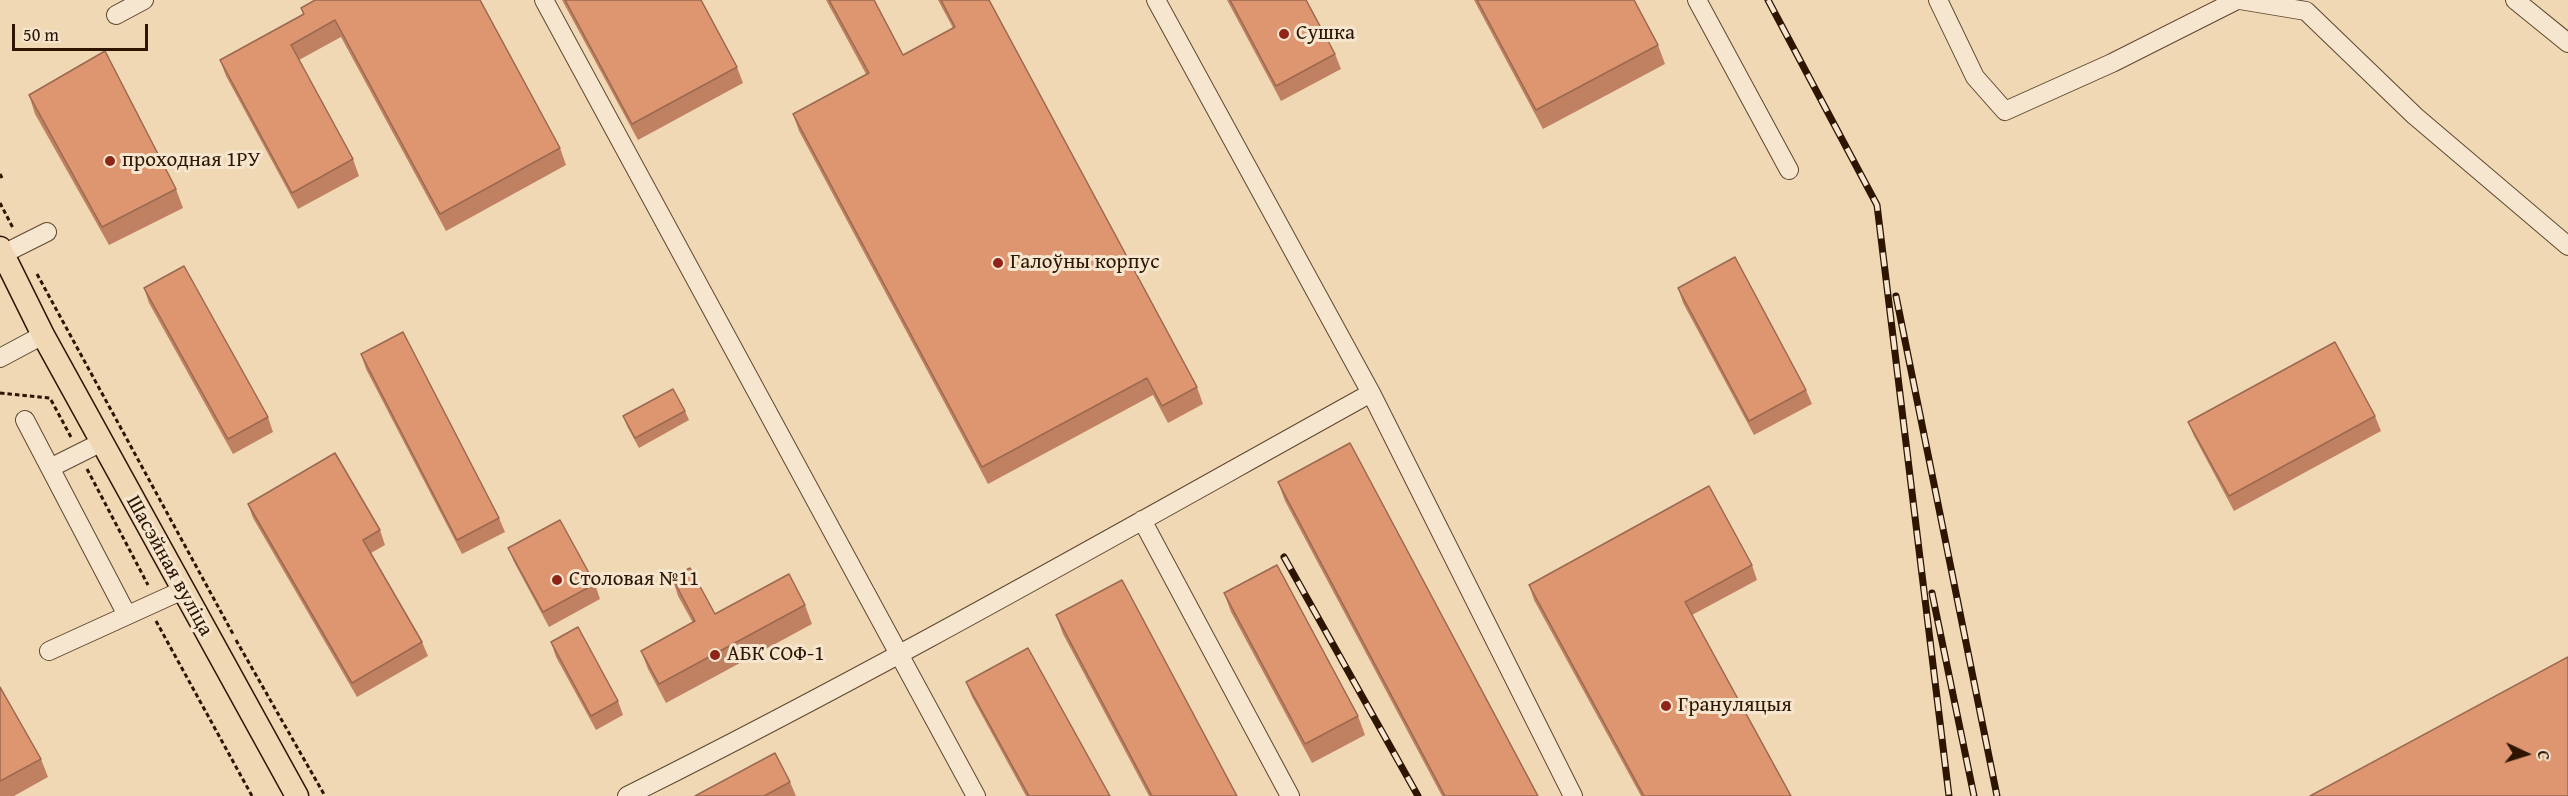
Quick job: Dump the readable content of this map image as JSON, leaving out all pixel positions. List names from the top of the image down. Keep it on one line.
{"streets":{"main road":["Шасэйная вуліца"]},"places":["Сушка","проходная 1РУ","Галоўны корпус","Столовая №11","АБК СОФ-1","Грануляцыя"],"scale_bar":"50 m","north":"right"}
